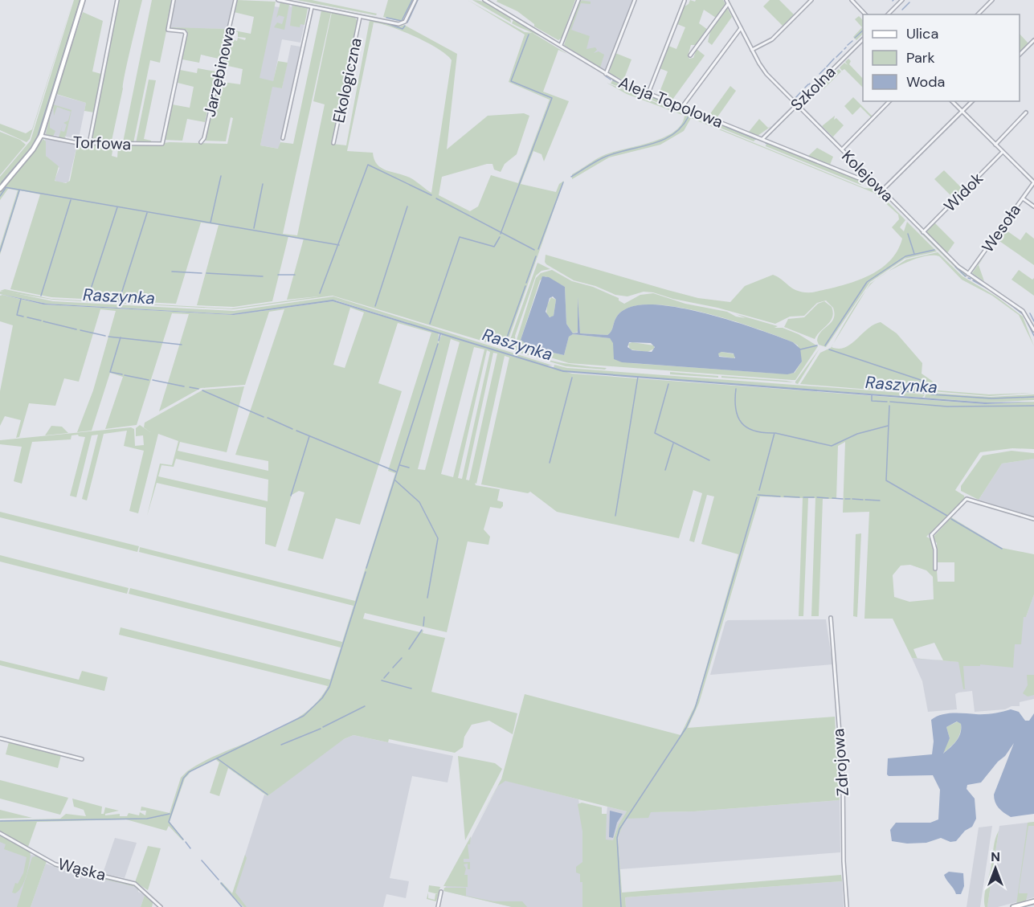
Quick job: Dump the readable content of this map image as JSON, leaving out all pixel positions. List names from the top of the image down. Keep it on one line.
{"streets":{"street":["Jarzębinowa","Ekologiczna","Szkolna","Aleja Topolowa","Torfowa","Kolejowa","Widok","Wesoła","Zdrojowa","Wąska"]},"crossings":[["Szkolna","Aleja Topolowa"],["Szkolna","Kolejowa"],["Aleja Topolowa","Kolejowa"],["Kolejowa","Widok"],["Kolejowa","Wesoła"]],"water":["Raszynka"],"legend":["Ulica","Park","Woda"],"north":"top"}
